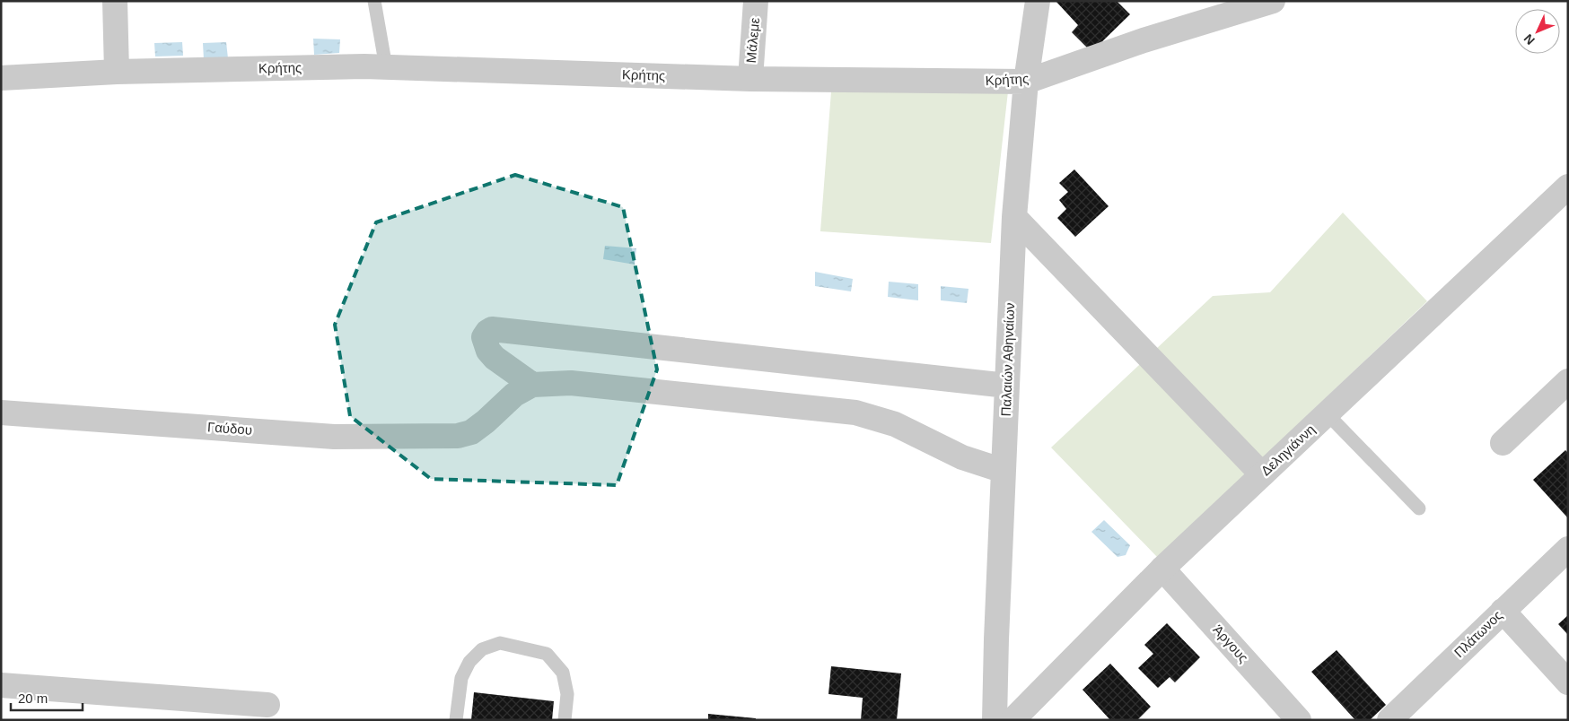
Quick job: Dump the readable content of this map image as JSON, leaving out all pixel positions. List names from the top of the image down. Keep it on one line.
{"streets":{"street":["Μάλεμε","Κρήτης","Παλαιών Αθηναίων","Γαύδου","Δεληγιάννη","Πλάτωνος","Άργους"]},"crossings":[["Μάλεμε","Κρήτης"],["Κρήτης","Παλαιών Αθηναίων"],["Δεληγιάννη","Άργους"]],"scale_bar":"20 m","north":"bottom left"}
